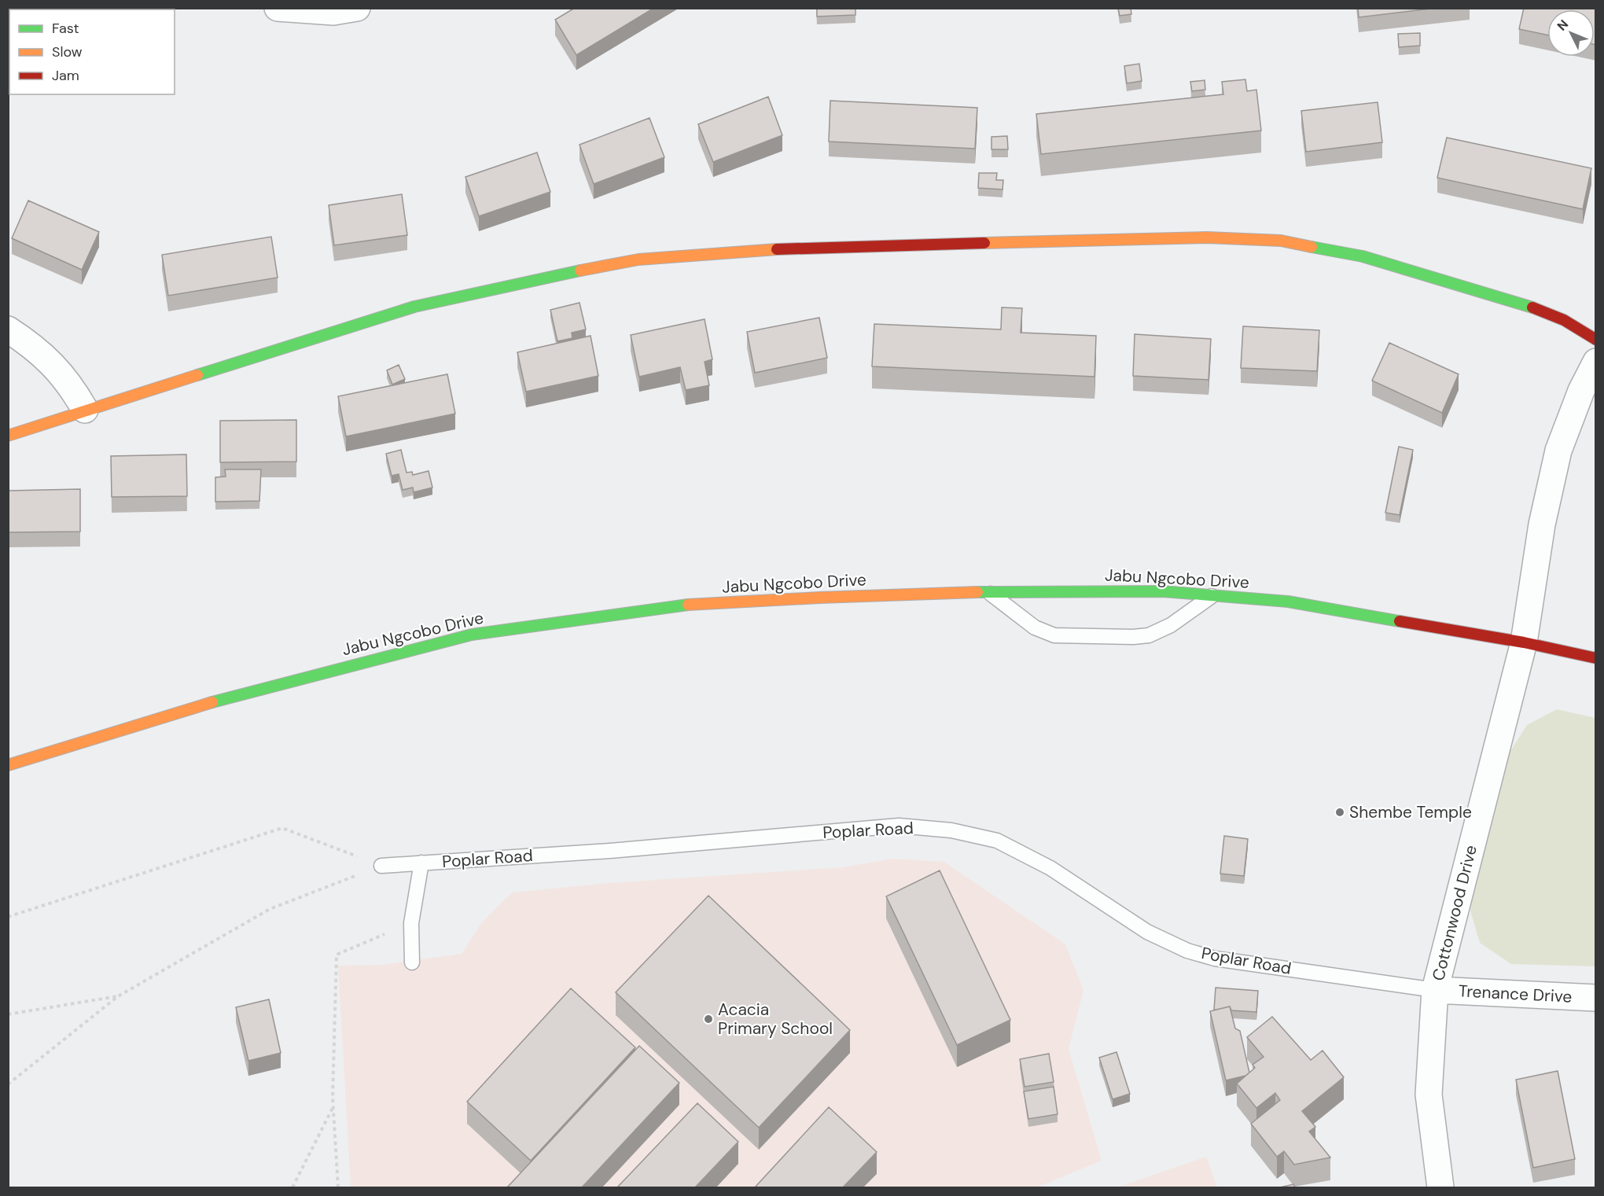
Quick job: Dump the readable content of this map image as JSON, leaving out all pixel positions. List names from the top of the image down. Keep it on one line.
{"streets":{"street":["Jabu Ngcobo Drive","Cottonwood Drive","Trenance Drive"],"lane":["Poplar Road"]},"crossings":[["Jabu Ngcobo Drive","Cottonwood Drive"],["Poplar Road","Cottonwood Drive"],["Poplar Road","Trenance Drive"],["Cottonwood Drive","Trenance Drive"]],"places":["Shembe Temple","Acacia Primary School"],"legend":["Fast","Slow","Jam"],"north":"top left"}
